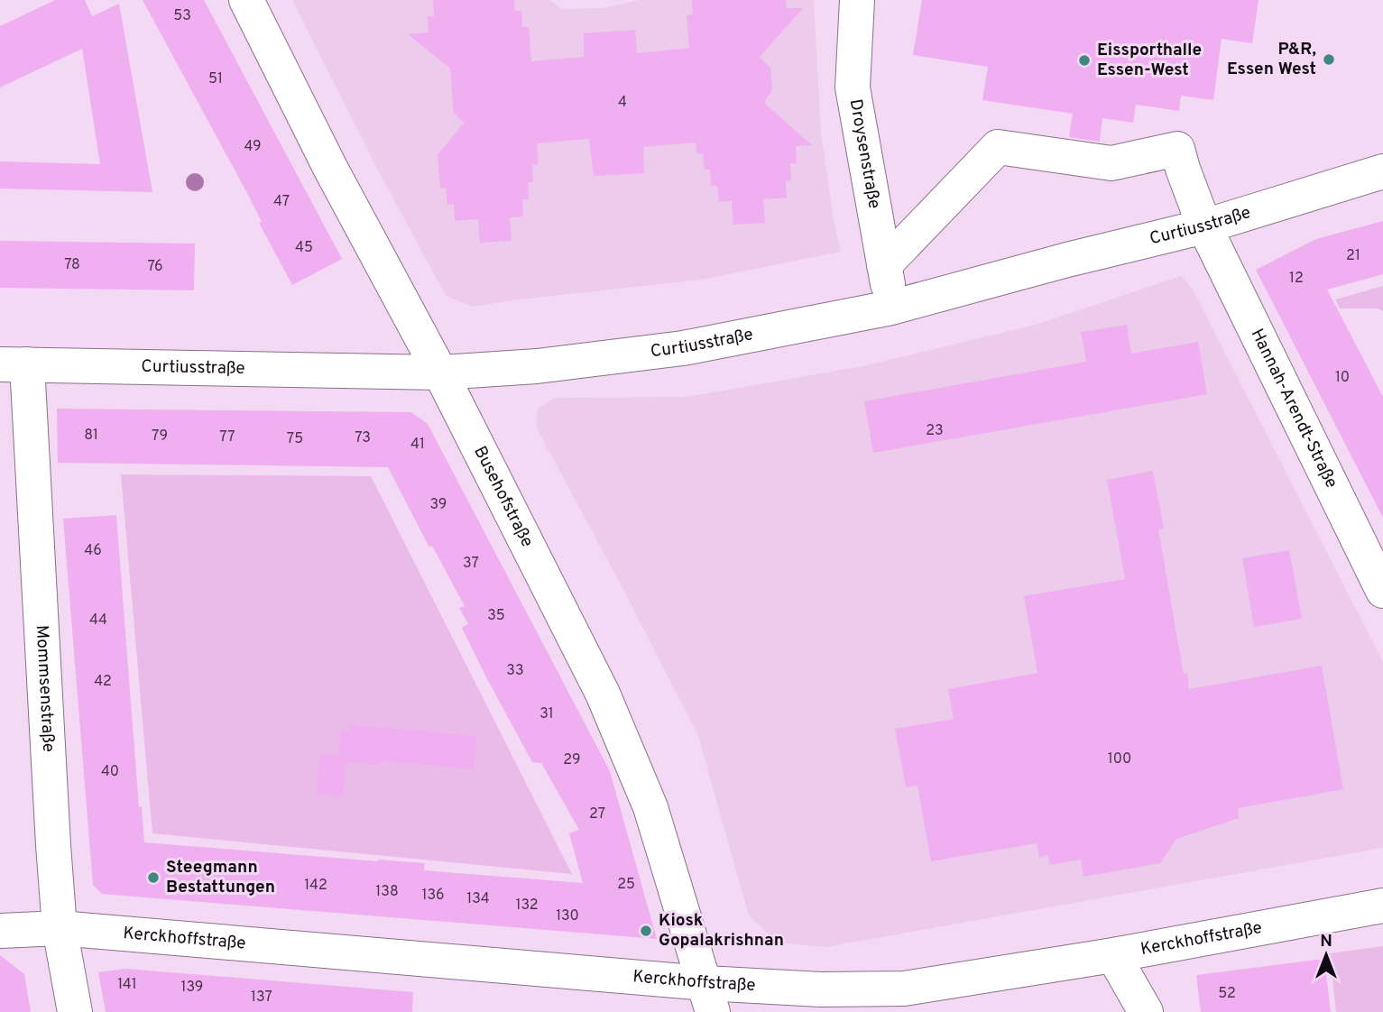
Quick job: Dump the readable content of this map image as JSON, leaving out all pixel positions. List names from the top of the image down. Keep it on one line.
{"streets":{"street":["Droysenstraße","Curtiusstraße","Hannah-Arendt-Straße","Busehofstraße","Mommsenstraße","Kerckhoffstraße"]},"crossings":[["Droysenstraße","Curtiusstraße"],["Droysenstraße","Hannah-Arendt-Straße"],["Curtiusstraße","Hannah-Arendt-Straße"],["Curtiusstraße","Busehofstraße"],["Curtiusstraße","Mommsenstraße"],["Busehofstraße","Kerckhoffstraße"],["Mommsenstraße","Kerckhoffstraße"]],"places":["P&R, Essen West","Eissporthalle Essen-West","Steegmann Bestattungen","Kiosk Gopalakrishnan"],"house_numbers":["53","51","4","49","47","45","21","78","76","12","10","23","81","79","77","73","75","41","39","46","37","35","44","33","42","31","100","29","40","27","25","142","138","136","134","132","130","141","139","52","137"],"north":"top"}
